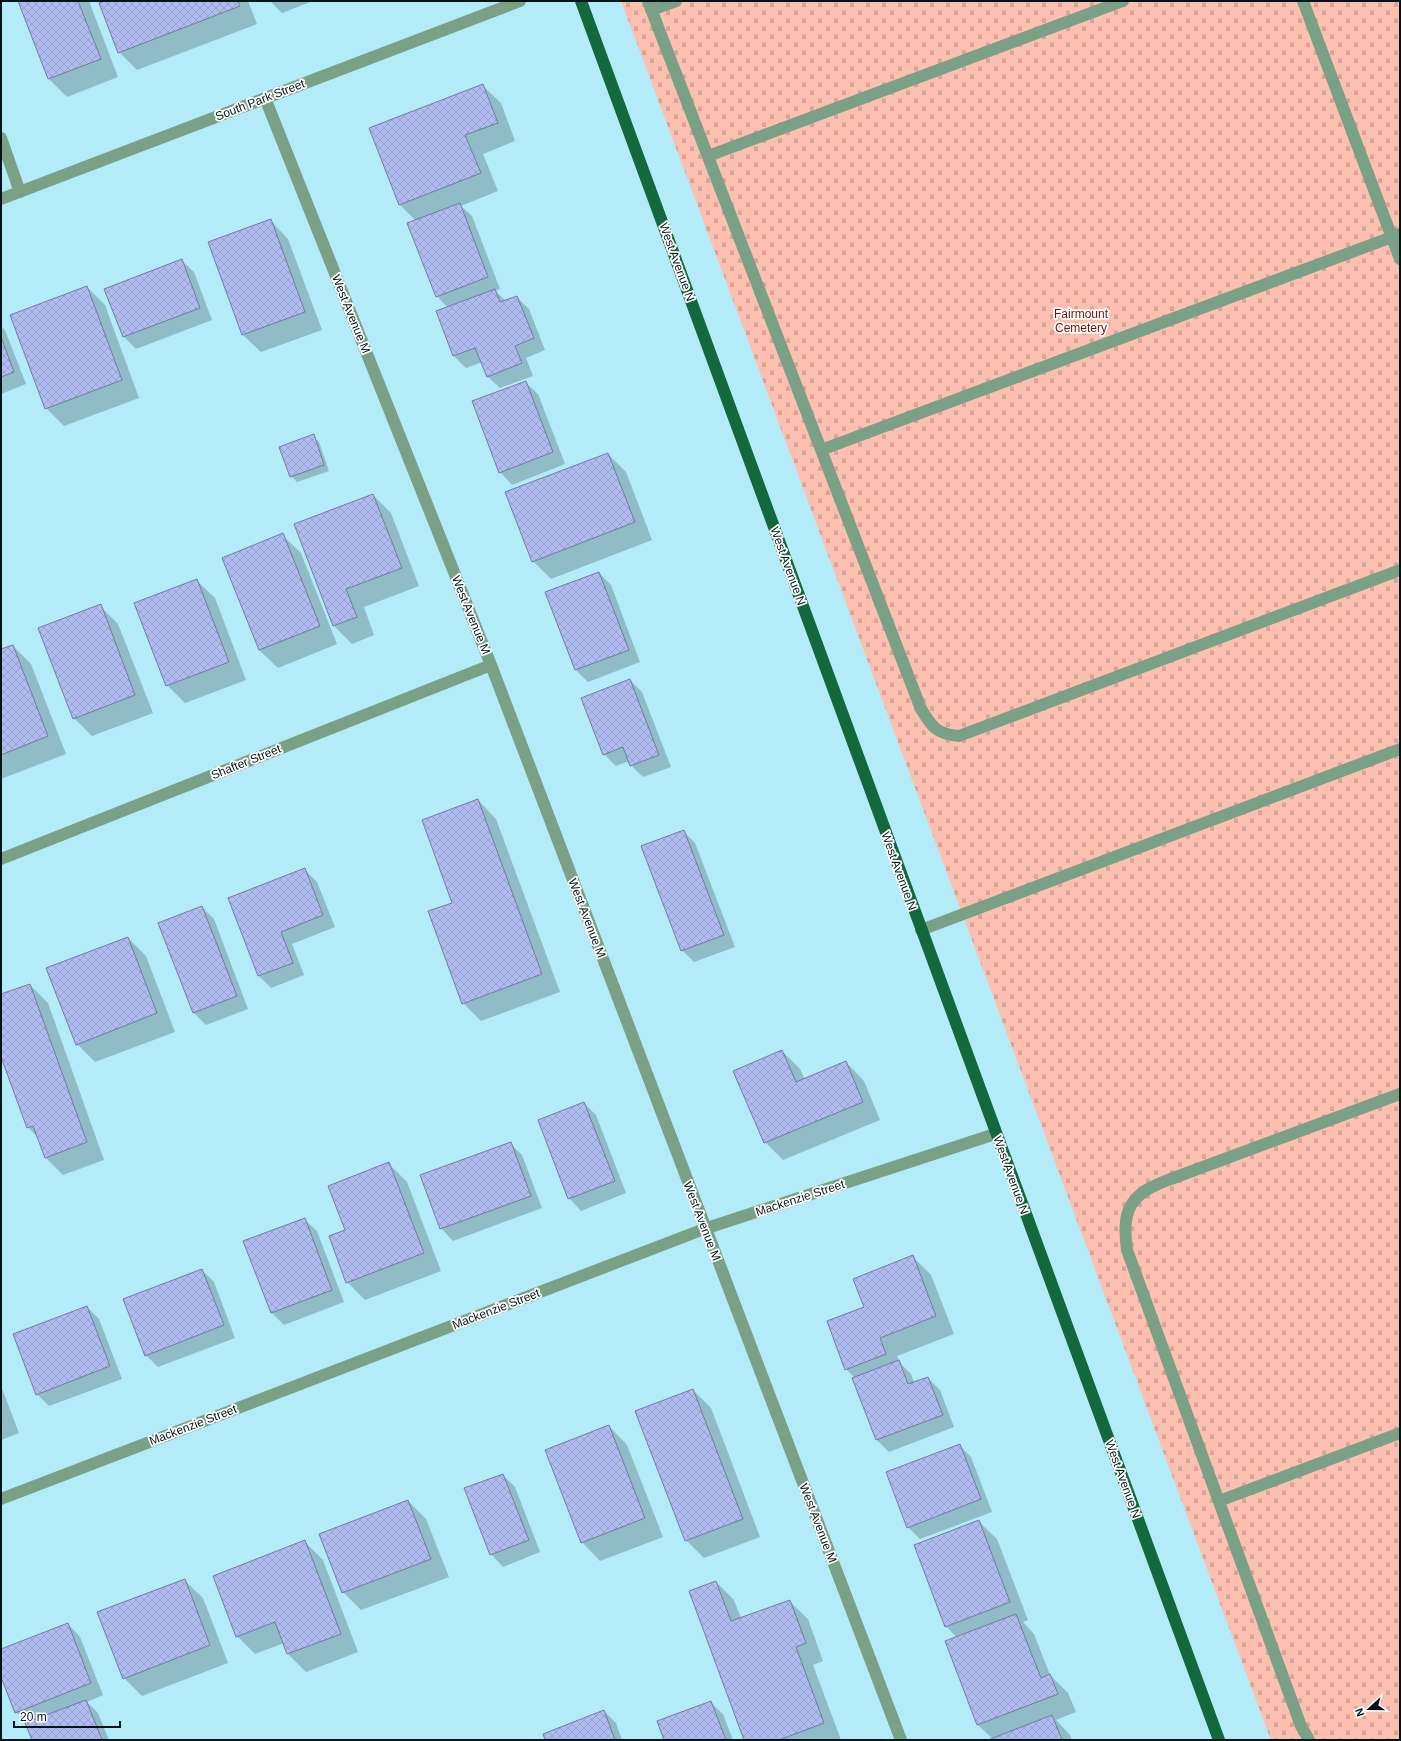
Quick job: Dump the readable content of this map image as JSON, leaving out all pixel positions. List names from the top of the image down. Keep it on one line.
{"streets":{"main road":["West Avenue N"],"street":["South Park Street","West Avenue M","Shafter Street","Mackenzie Street"]},"crossings":[["South Park Street","West Avenue M"],["West Avenue N","Mackenzie Street"],["West Avenue M","Shafter Street"],["West Avenue M","Mackenzie Street"]],"parks":["Fairmount Cemetery"],"scale_bar":"20 m","north":"left"}
